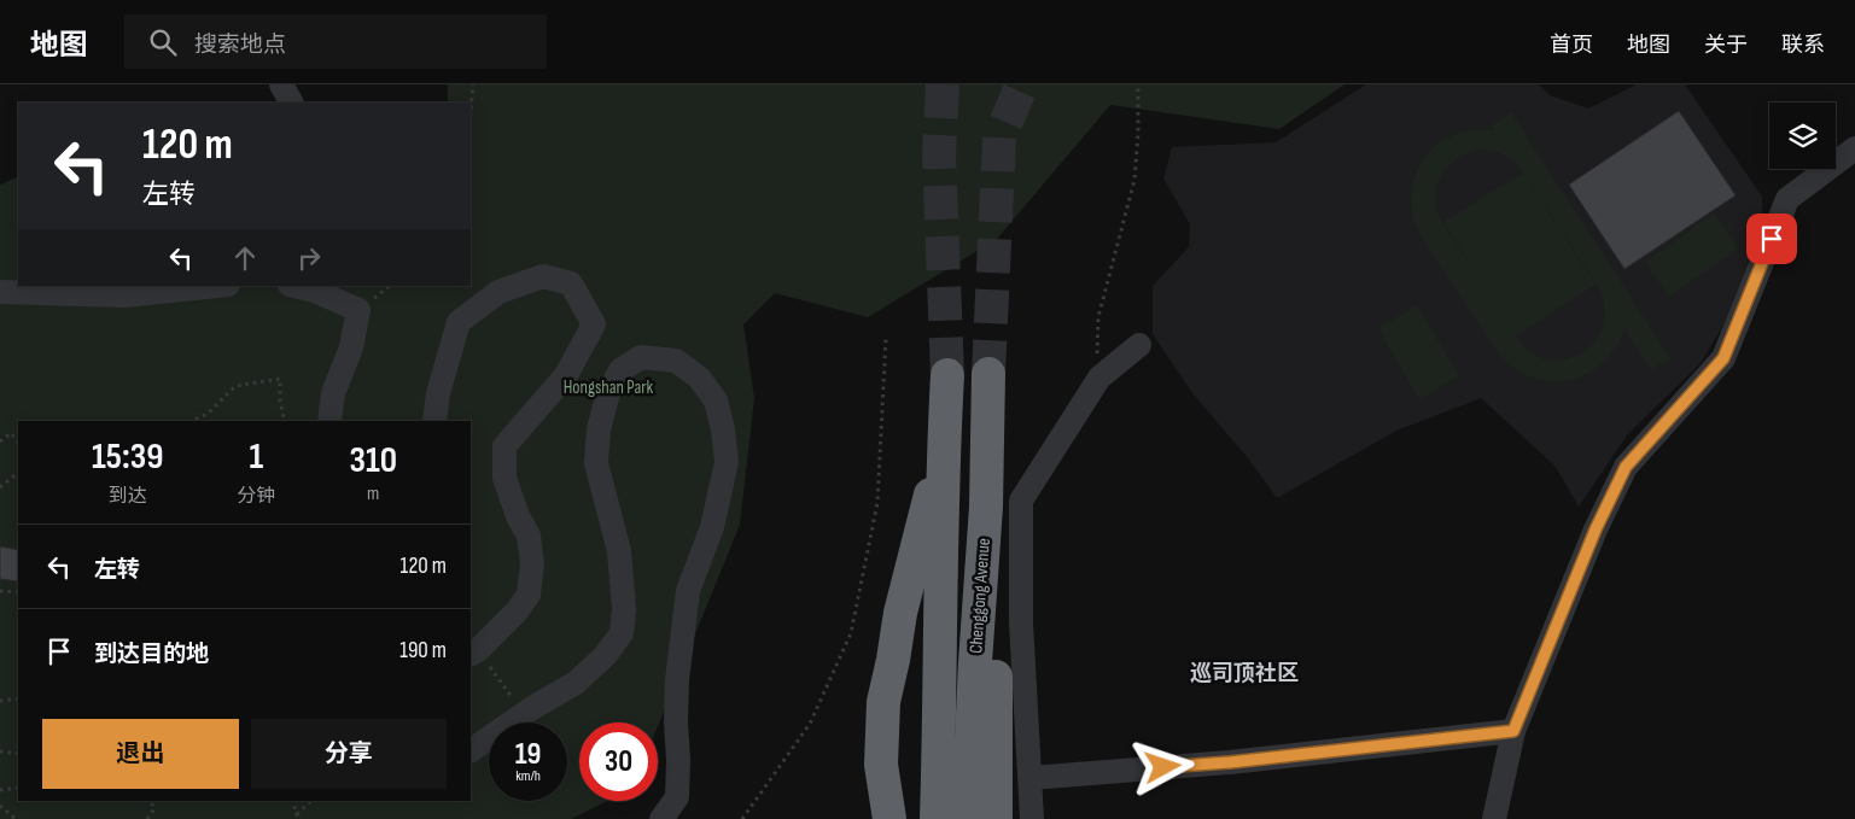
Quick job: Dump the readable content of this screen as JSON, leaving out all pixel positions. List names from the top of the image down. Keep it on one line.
{"streets":{"highway":["Chenggong Avenue"]},"districts":["巡司顶社区"],"parks":["Hongshan Park"],"page":{"header":"地图","search":"搜索地点","nav":["首页","地图","关于","联系"],"turn":["120 m","左转"],"eta":["15:39","到达","1","分钟","310","m"],"list":[{"name":"左转","value":"120 m"},{"name":"到达目的地","value":"190 m"}],"buttons":["退出","分享"],"speed":"19 km/h","limit":"30"}}
